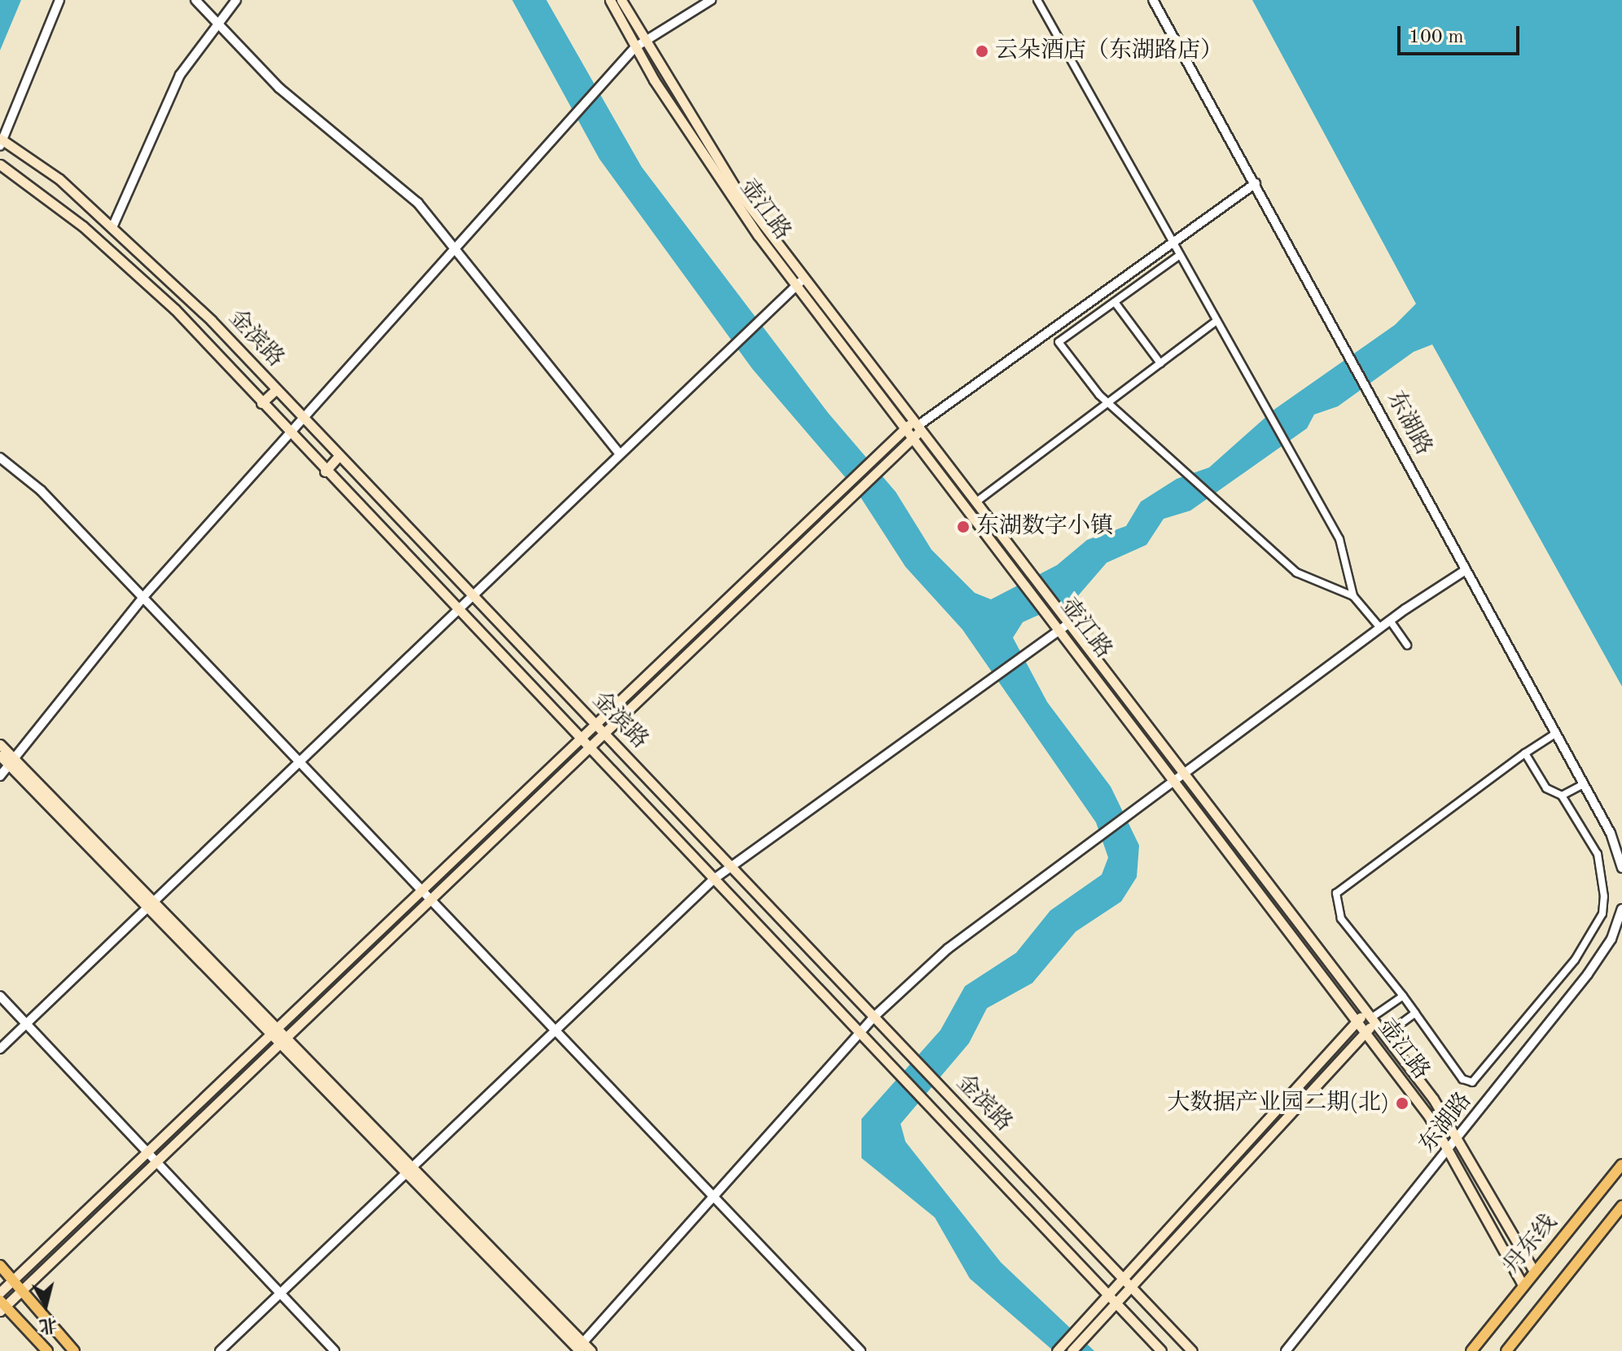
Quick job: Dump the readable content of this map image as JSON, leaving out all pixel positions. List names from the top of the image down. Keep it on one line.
{"streets":{"main road":["壶江路","金滨路","丹东线"],"street":["东湖路"]},"crossings":[["壶江路","东湖路"],["壶江路","丹东线"]],"places":["云朵酒店（东湖路店）","东湖数字小镇","大数据产业园二期(北)"],"scale_bar":"100 m","north":"bottom"}
